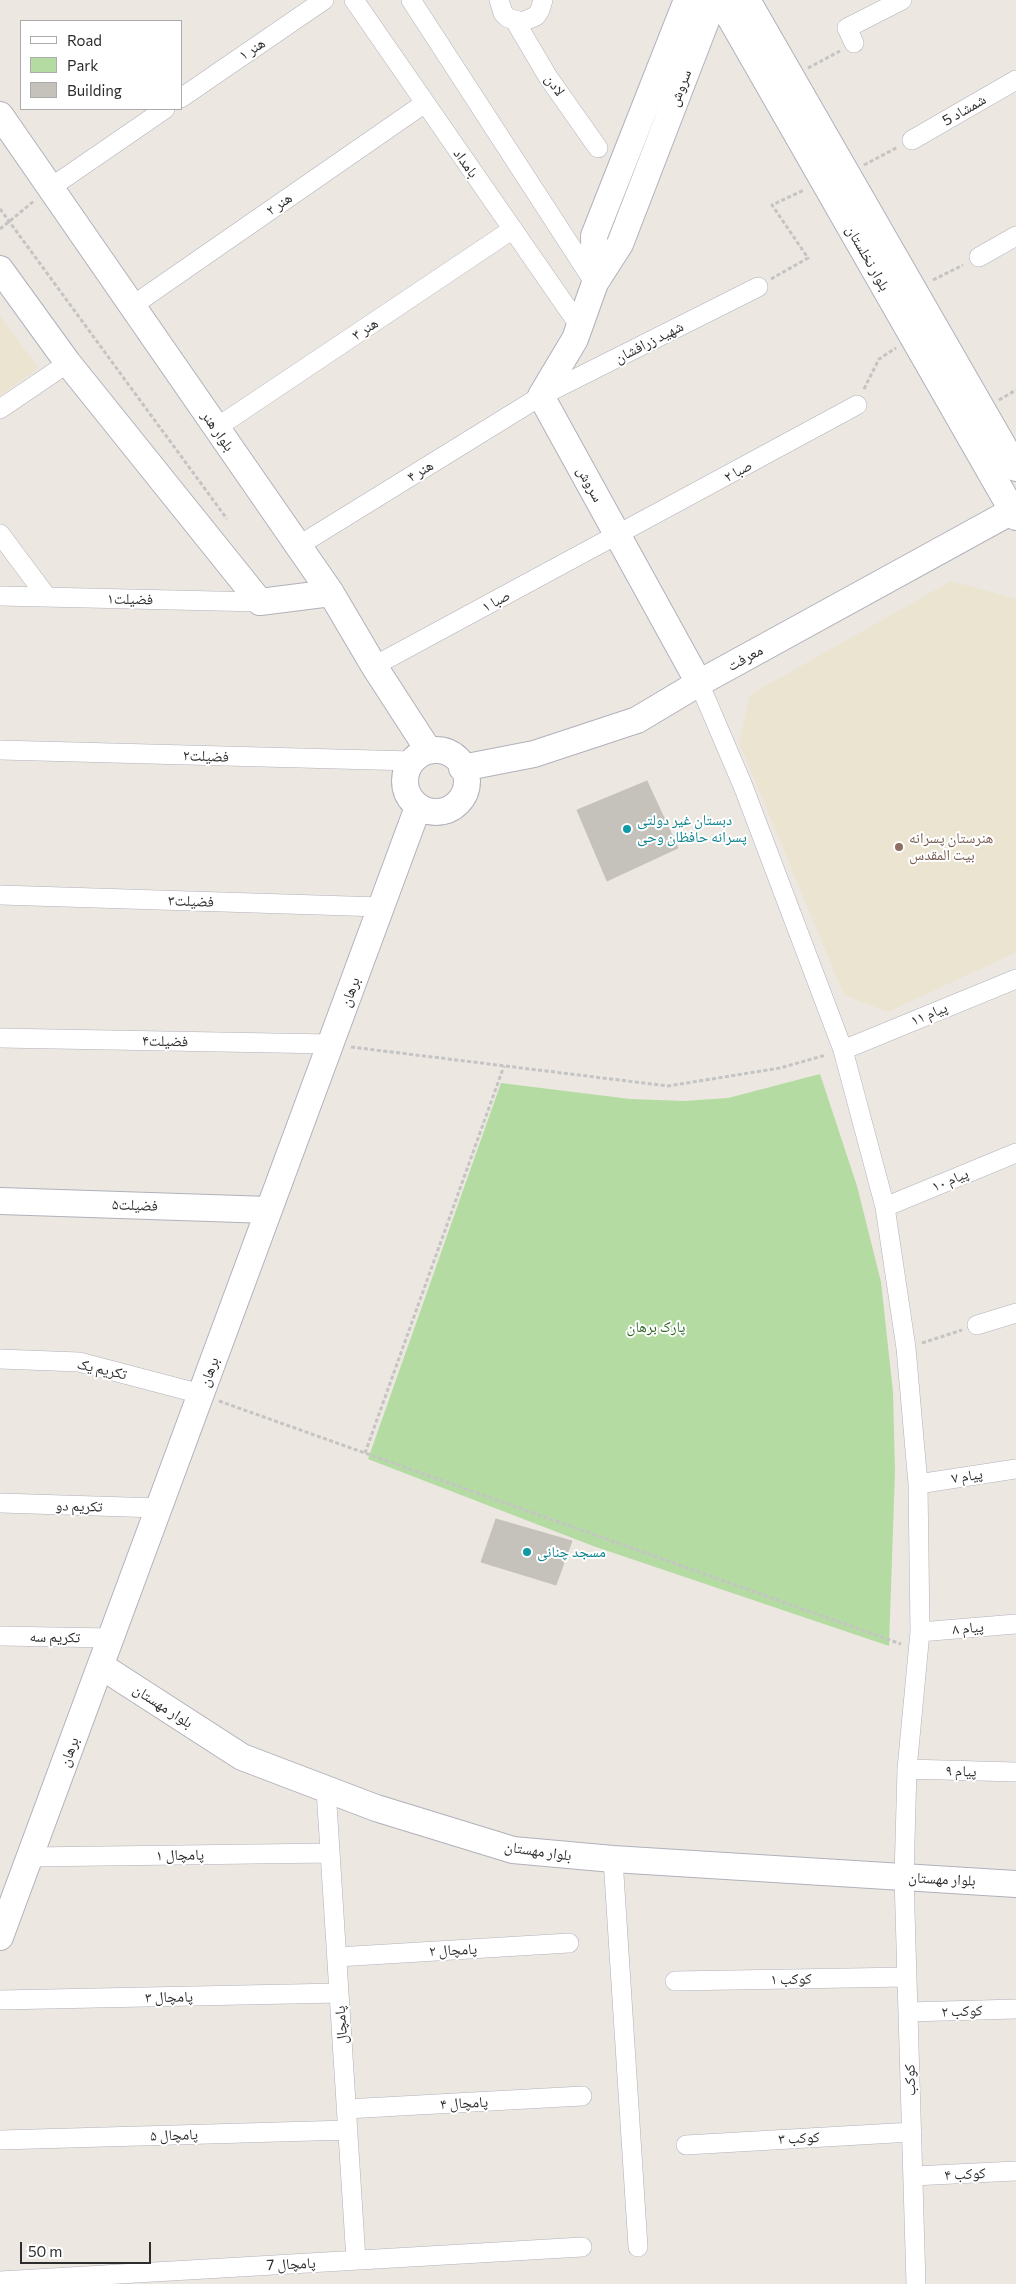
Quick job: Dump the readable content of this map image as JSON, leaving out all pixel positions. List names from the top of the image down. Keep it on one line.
{"streets":{"street":["هنر ۱","لادن","سروش","شمشاد 5","بامداد","هنر ۲","بلوار نخلستان","هنر ۳","شهید زرافشان","بلوار هنر","هنر ۴","صبا ۲","فضیلت۱","صبا ۱","معرفت","فضیلت۲","فضیلت۳","برهان","پیام ۱۱","فضیلت۴","پیام ۱۰","فضیلت۵","تکریم یک","پیام ۷","تکریم دو","پیام ۸","تکریم سه","بلوار مهستان","پیام ۹","پامچال ۱","پامچال ۲","کوکب ۱","پامچال ۳","کوکب ۲","پامچال","کوکب","پامچال ۴","پامچال ۵","کوکب ۳","کوکب ۴","پامچال 7"]},"crossings":[["سروش","بامداد"],["سروش","شهید زرافشان"],["سروش","هنر ۴"],["سروش","صبا ۲"],["سروش","صبا ۱"],["سروش","معرفت"],["سروش","کوکب"],["بامداد","هنر ۲"],["بامداد","هنر ۳"],["هنر ۲","بلوار هنر"],["بلوار نخلستان","معرفت"],["هنر ۳","بلوار هنر"],["شهید زرافشان","هنر ۴"],["بلوار هنر","هنر ۴"],["بلوار هنر","صبا ۱"],["بلوار هنر","معرفت"],["بلوار هنر","فضیلت۲"],["بلوار هنر","برهان"],["صبا ۲","صبا ۱"],["معرفت","فضیلت۲"],["معرفت","برهان"],["معرفت","کوکب"],["فضیلت۲","برهان"],["فضیلت۳","برهان"],["برهان","فضیلت۴"],["برهان","فضیلت۵"],["برهان","تکریم یک"],["برهان","تکریم دو"],["برهان","تکریم سه"],["برهان","بلوار مهستان"],["برهان","پامچال ۱"],["پیام ۱۱","کوکب"],["پیام ۱۰","کوکب"],["پیام ۷","کوکب"],["پیام ۸","کوکب"],["بلوار مهستان","پامچال"],["بلوار مهستان","کوکب"],["پیام ۹","کوکب"],["پامچال ۱","پامچال"],["پامچال ۲","پامچال"],["کوکب ۱","کوکب"],["پامچال ۳","پامچال"],["کوکب ۲","کوکب"],["پامچال","پامچال ۴"],["پامچال","پامچال ۵"],["پامچال","پامچال 7"],["کوکب","کوکب ۳"],["کوکب","کوکب ۴"]],"parks":["پارک برهان"],"places":["دبستان غیر دولتی پسرانه حافظان وحی","هنرستان پسرانه بیت المقدس","مسجد چنانی"],"legend":["Road","Park","Building"],"scale_bar":"50 m"}
